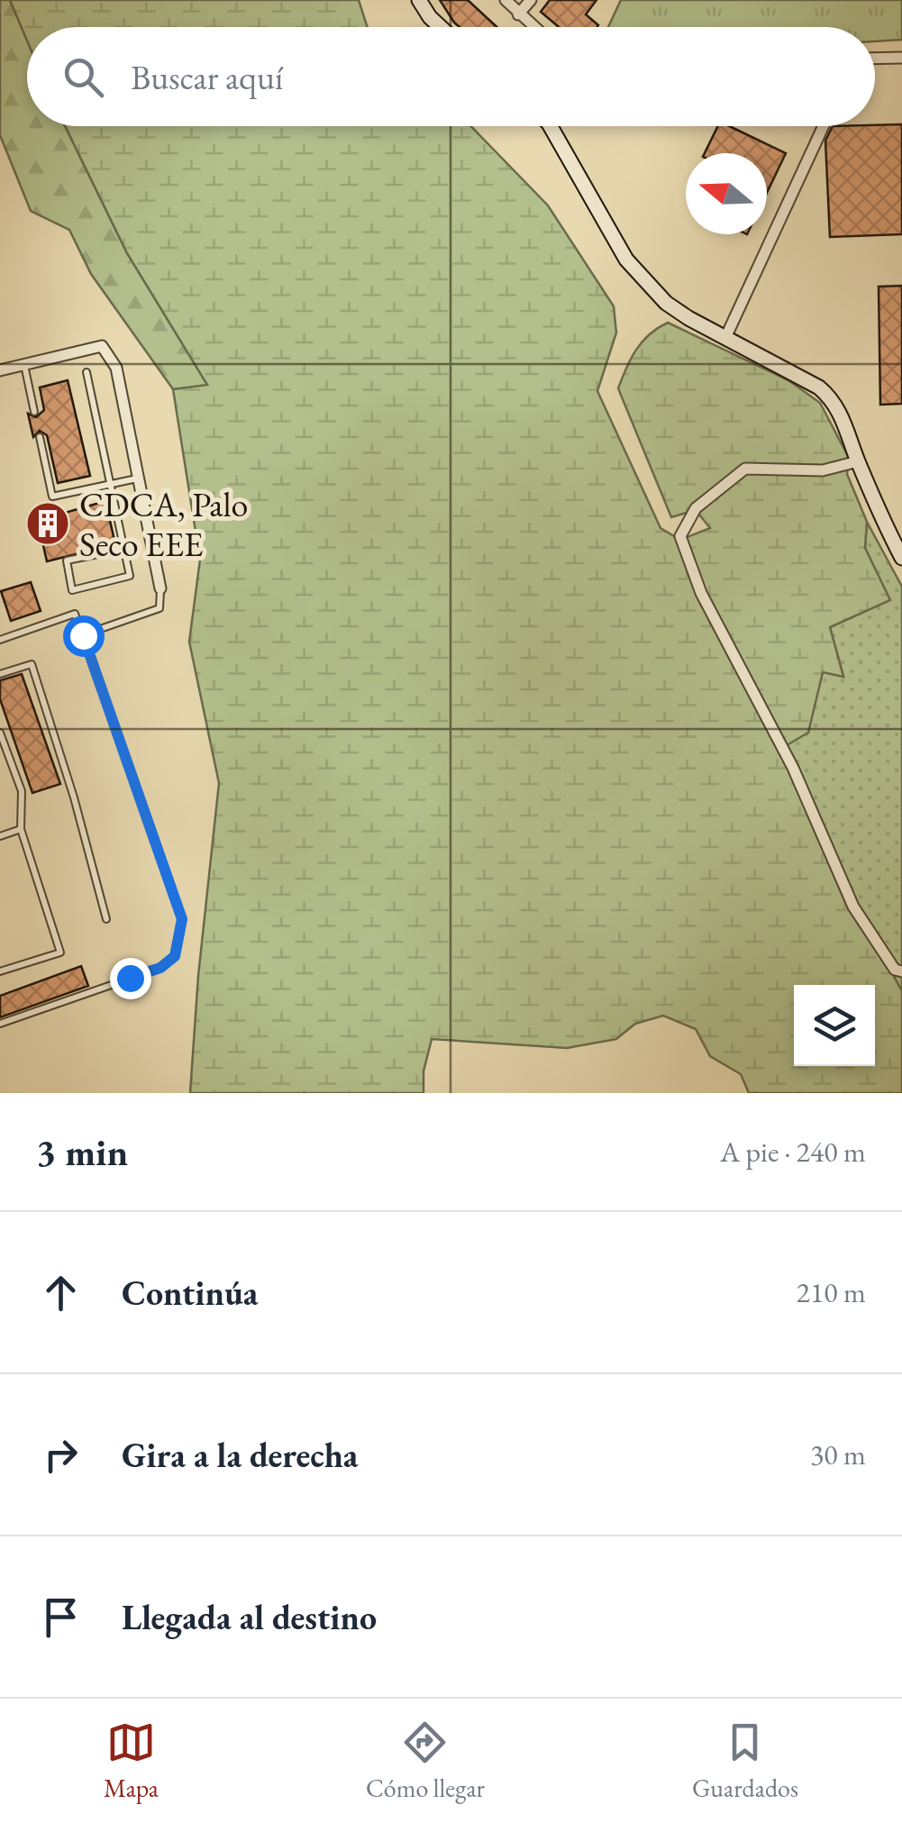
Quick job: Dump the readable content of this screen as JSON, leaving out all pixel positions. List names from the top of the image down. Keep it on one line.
{"places":{"building":["CDCA, Palo Seco EEE"]},"north":"left","page":{"search":"Buscar aquí","heading":["3 min","A pie · 240 m"],"list":[["Continúa","210 m"],["Gira a la derecha","30 m"],"Llegada al destino"],"nav":["Mapa","Cómo llegar","Guardados"]}}
